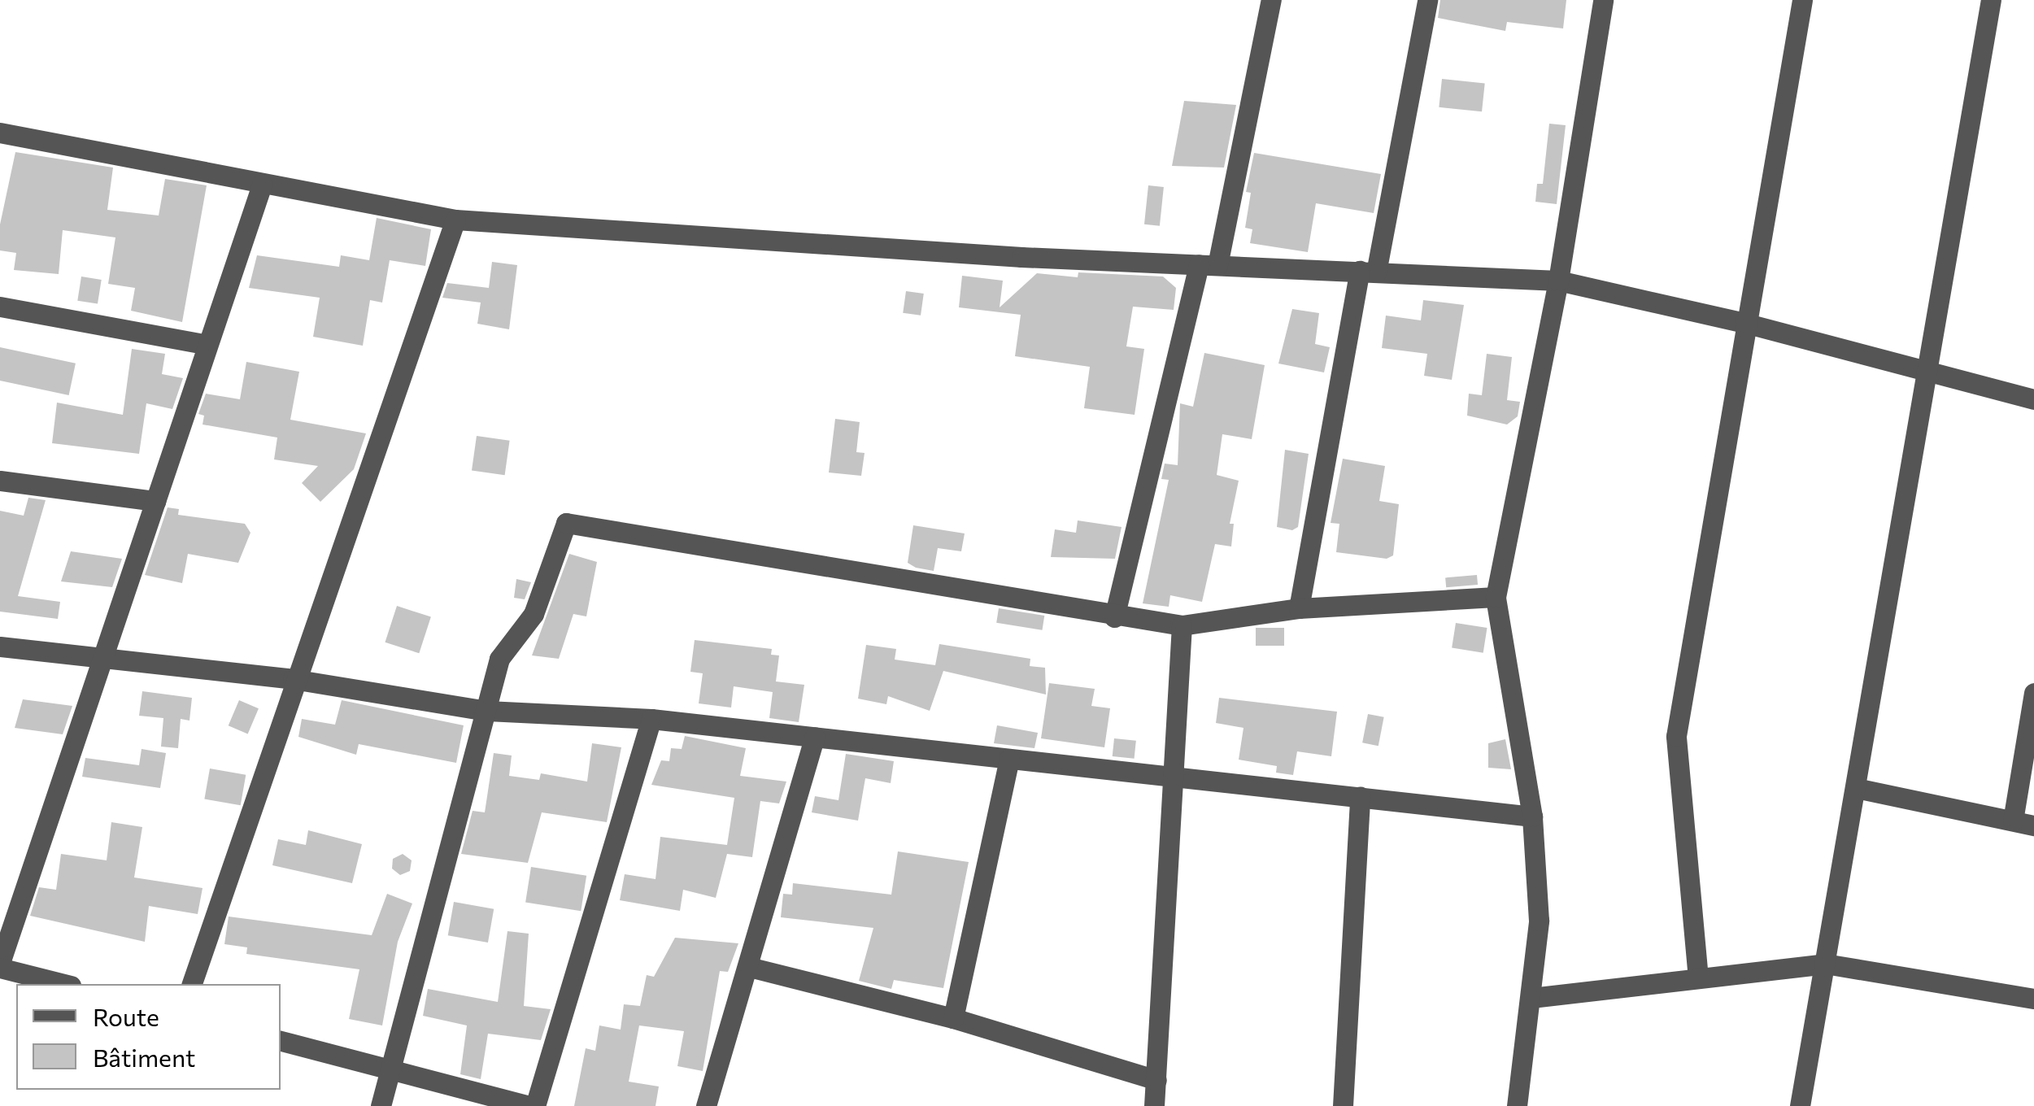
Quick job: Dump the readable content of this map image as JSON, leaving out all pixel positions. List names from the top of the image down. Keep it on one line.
{"legend":["Route","Bâtiment"]}
